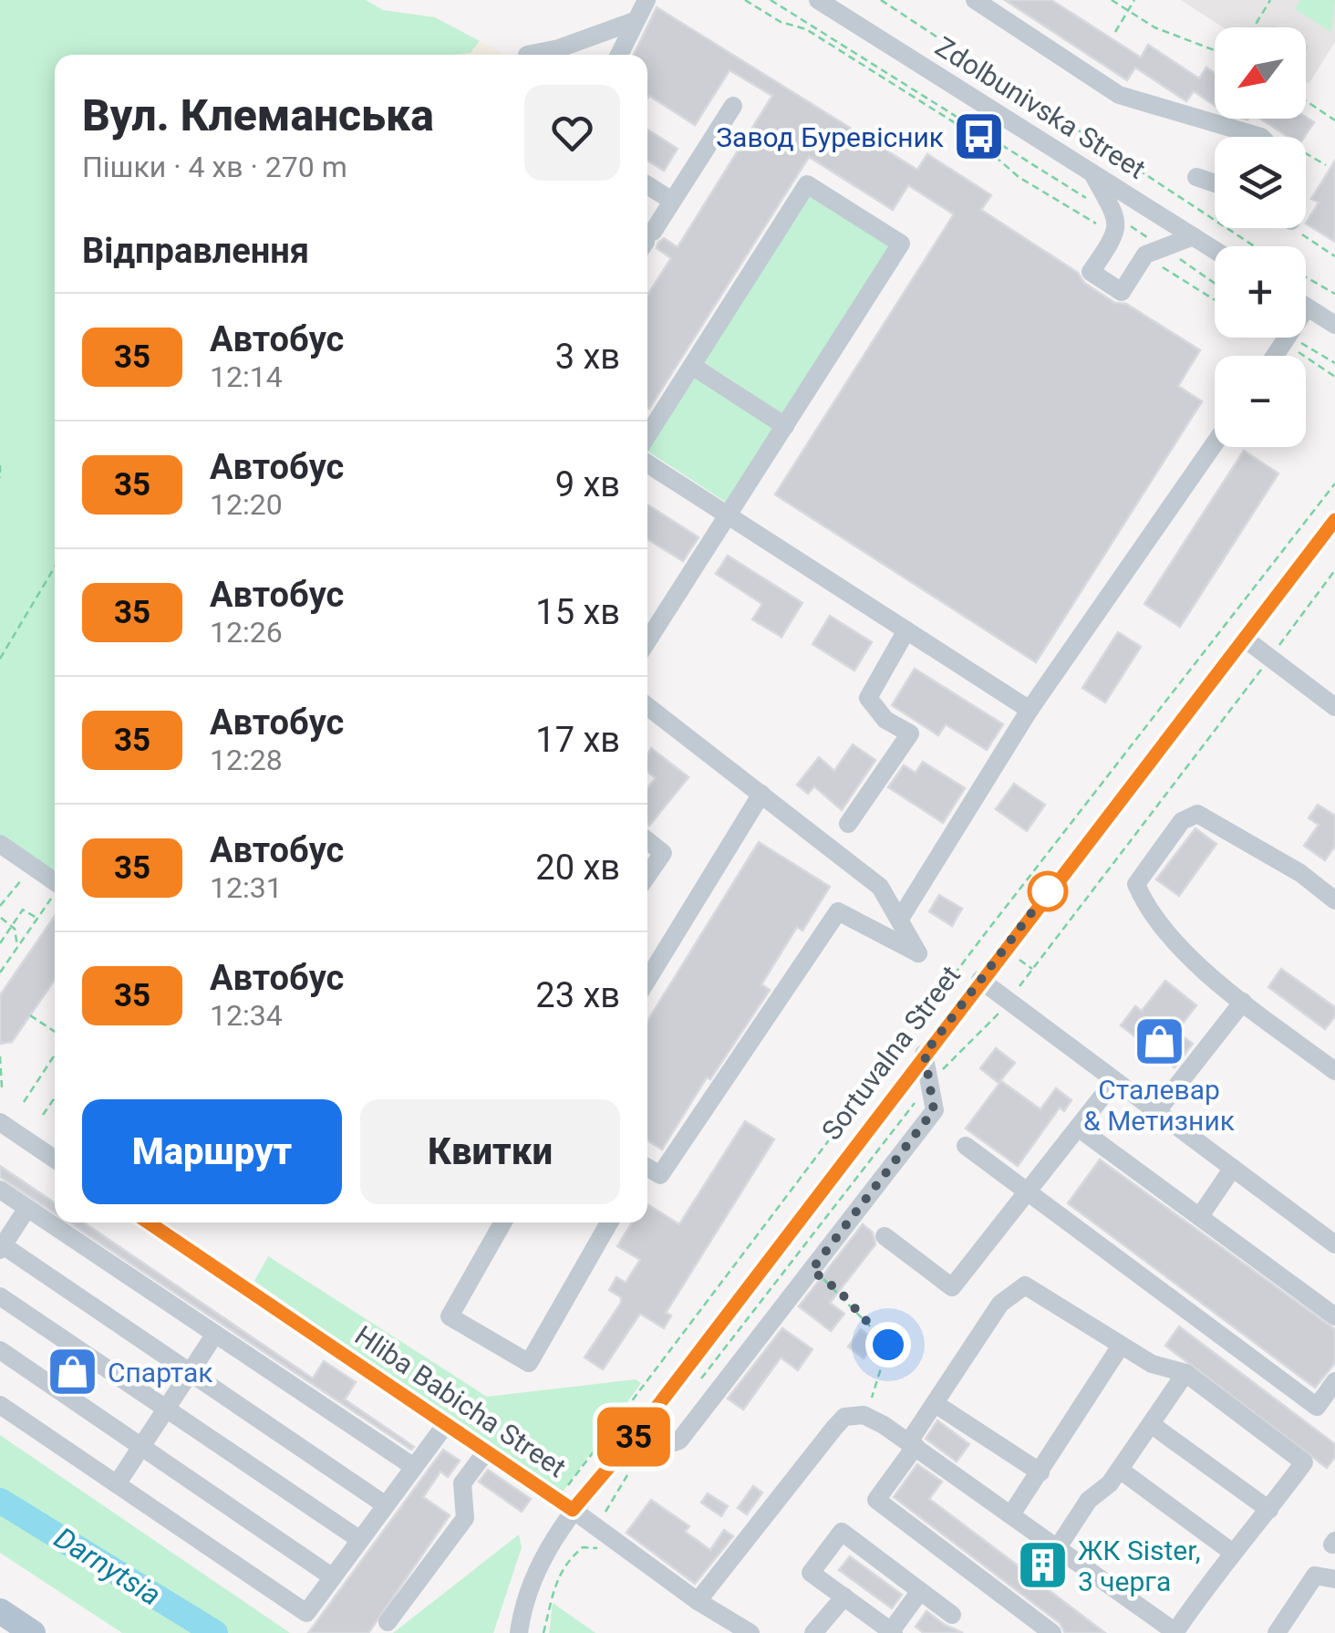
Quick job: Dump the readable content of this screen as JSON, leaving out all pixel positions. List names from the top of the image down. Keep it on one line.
{"streets":{"street":["Zdolbunivska Street","Sortuvalna Street","Hliba Babicha Street"]},"crossings":[["Sortuvalna Street","Hliba Babicha Street"]],"water":["Darnytsia"],"places":{"bus stop":["Завод Буревісник"],"shop":["Сталевар & Метизник","Спартак"],"building":["ЖК Sister, 3 черга"]},"lines":["bus line 35"],"north":"bottom left","page":{"on_map":"35","map_buttons":["+","−"],"heading":[["Вул. Клеманська","Пішки · 4 хв · 270 m"],"Відправлення"],"list":[{"mark":"35","name":"Автобус","note":"12:14","value":"3 хв"},{"mark":"35","name":"Автобус","note":"12:20","value":"9 хв"},{"mark":"35","name":"Автобус","note":"12:26","value":"15 хв"},{"mark":"35","name":"Автобус","note":"12:28","value":"17 хв"},{"mark":"35","name":"Автобус","note":"12:31","value":"20 хв"},{"mark":"35","name":"Автобус","note":"12:34","value":"23 хв"}],"buttons":["Маршрут","Квитки"]}}
